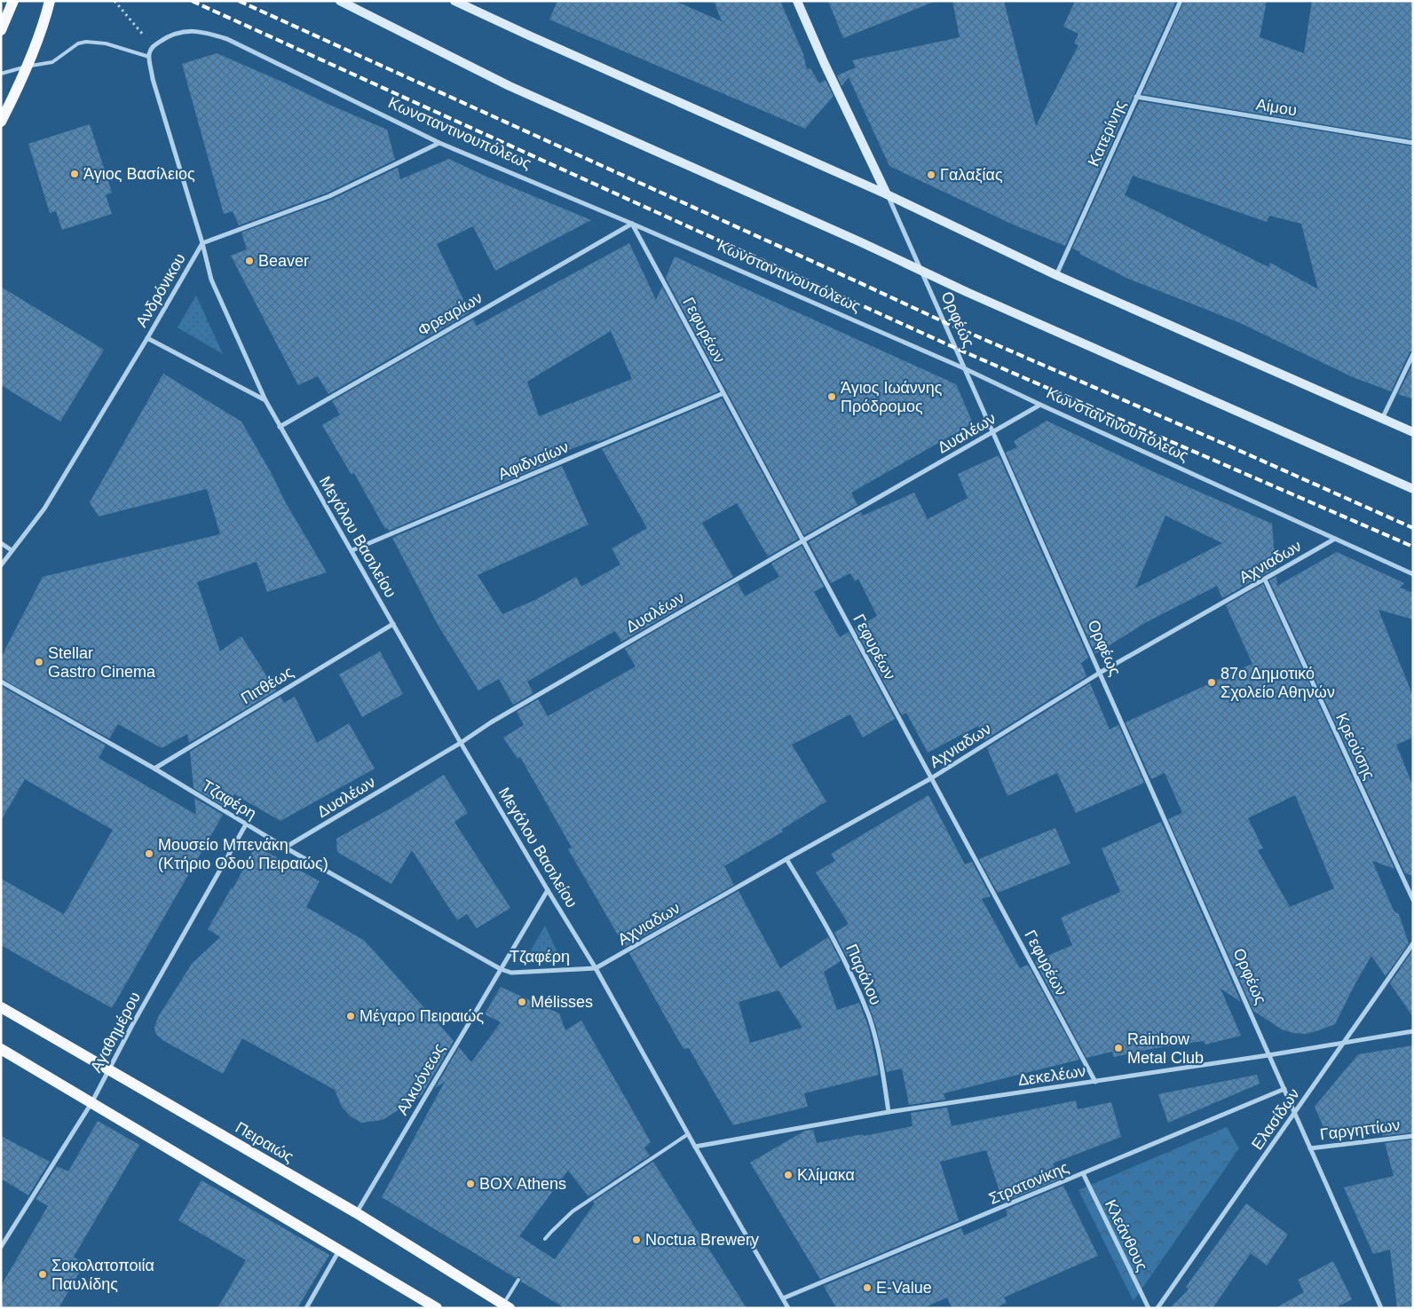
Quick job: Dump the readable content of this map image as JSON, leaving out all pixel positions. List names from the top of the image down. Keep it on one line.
{"streets":{"main road":["Ορφέως","Πειραιώς"],"street":["Αίμου","Κωνσταντινουπόλεως","Κατερίνης","Ανδρόνικου","Φρεαρίων","Γεφυρέων","Δυαλέων","Αφιδναίων","Μεγάλου Βασιλείου","Αχνιαδων","Πιτθέως","Κρεούσης","Τζαφέρη","Παράλου","Αγαθημέρου","Δεκελέων","Αλκυόνεως","Ελασίδων","Γαργηττίων","Στρατονίκης","Κλεάνθους"]},"crossings":[["Αίμου","Κατερίνης"],["Κωνσταντινουπόλεως","Ανδρόνικου"],["Κωνσταντινουπόλεως","Φρεαρίων"],["Κωνσταντινουπόλεως","Ορφέως"],["Κωνσταντινουπόλεως","Γεφυρέων"],["Κωνσταντινουπόλεως","Δυαλέων"],["Κωνσταντινουπόλεως","Μεγάλου Βασιλείου"],["Κωνσταντινουπόλεως","Αχνιαδων"],["Ανδρόνικου","Μεγάλου Βασιλείου"],["Φρεαρίων","Γεφυρέων"],["Φρεαρίων","Μεγάλου Βασιλείου"],["Ορφέως","Δυαλέων"],["Ορφέως","Αχνιαδων"],["Ορφέως","Δεκελέων"],["Ορφέως","Ελασίδων"],["Ορφέως","Γαργηττίων"],["Ορφέως","Στρατονίκης"],["Γεφυρέων","Δυαλέων"],["Γεφυρέων","Αφιδναίων"],["Γεφυρέων","Αχνιαδων"],["Γεφυρέων","Δεκελέων"],["Δυαλέων","Μεγάλου Βασιλείου"],["Δυαλέων","Τζαφέρη"],["Αφιδναίων","Μεγάλου Βασιλείου"],["Μεγάλου Βασιλείου","Αχνιαδων"],["Μεγάλου Βασιλείου","Πιτθέως"],["Μεγάλου Βασιλείου","Τζαφέρη"],["Μεγάλου Βασιλείου","Δεκελέων"],["Μεγάλου Βασιλείου","Αλκυόνεως"],["Μεγάλου Βασιλείου","Στρατονίκης"],["Αχνιαδων","Κρεούσης"],["Αχνιαδων","Τζαφέρη"],["Αχνιαδων","Παράλου"],["Πιτθέως","Τζαφέρη"],["Τζαφέρη","Αγαθημέρου"],["Τζαφέρη","Αλκυόνεως"],["Παράλου","Δεκελέων"],["Αγαθημέρου","Πειραιώς"],["Δεκελέων","Ελασίδων"],["Αλκυόνεως","Πειραιώς"],["Στρατονίκης","Κλεάνθους"]],"places":["Άγιος Βασίλειος","Γαλαξίας","Beaver","Άγιος Ιωάννης Πρόδρομος","Stellar Gastro Cinema","87ο Δημοτικό Σχολείο Αθηνών","Μουσείο Μπενάκη (Κτήριο Οδού Πειραιώς)","Mélisses","Μέγαρο Πειραιώς","Rainbow Metal Club","Κλίμακα","BOX Athens","Noctua Brewery","Σοκολατοποιία Παυλίδης","E-Value"]}
